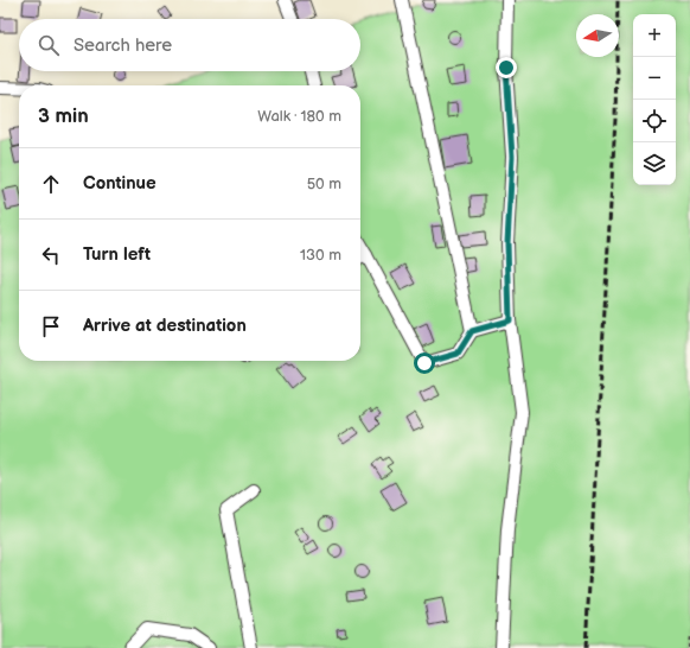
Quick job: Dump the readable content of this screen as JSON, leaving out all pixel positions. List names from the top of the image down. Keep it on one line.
{"north":"left","page":{"map_buttons":["+","−"],"search":"Search here","heading":["3 min","Walk · 180 m"],"list":[["Continue","50 m"],["Turn left","130 m"],"Arrive at destination"]}}
